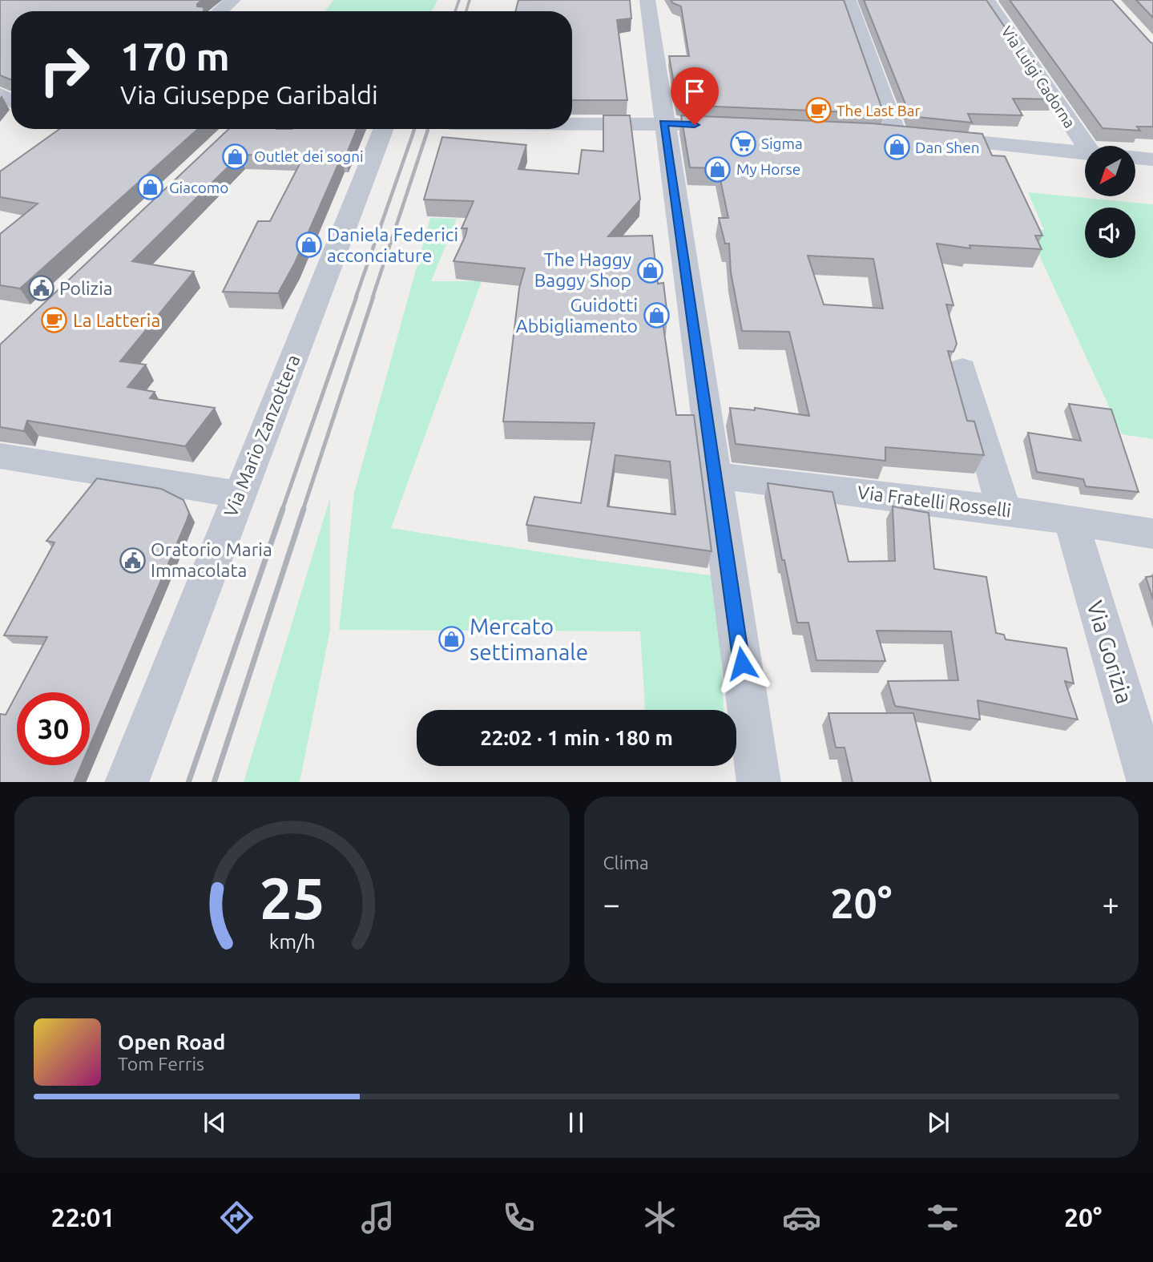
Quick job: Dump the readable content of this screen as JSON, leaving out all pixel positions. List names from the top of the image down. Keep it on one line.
{"streets":{"street":["Via Luigi Cadorna","Via Mario Zanzottera","Via Fratelli Rosselli","Via Gorizia"]},"crossings":[["Via Fratelli Rosselli","Via Gorizia"]],"places":{"cafe":["The Last Bar","La Latteria"],"supermarket":["Sigma"],"shop":["Dan Shen","Outlet dei sogni","My Horse","Giacomo","Daniela Federici acconciature","The Haggy Baggy Shop","Guidotti Abbigliamento","Mercato settimanale"],"public building":["Polizia","Oratorio Maria Immacolata"]},"north":"bottom left","page":{"turn":["170 m","Via Giuseppe Garibaldi"],"limit":"30","trip":"22:02 · 1 min · 180 m","tile":"Clima","heat":["−","20°","+"],"song":["Open Road","Tom Ferris"],"tabs":["22:01","20°"],"gauge":["25","km/h"]}}
